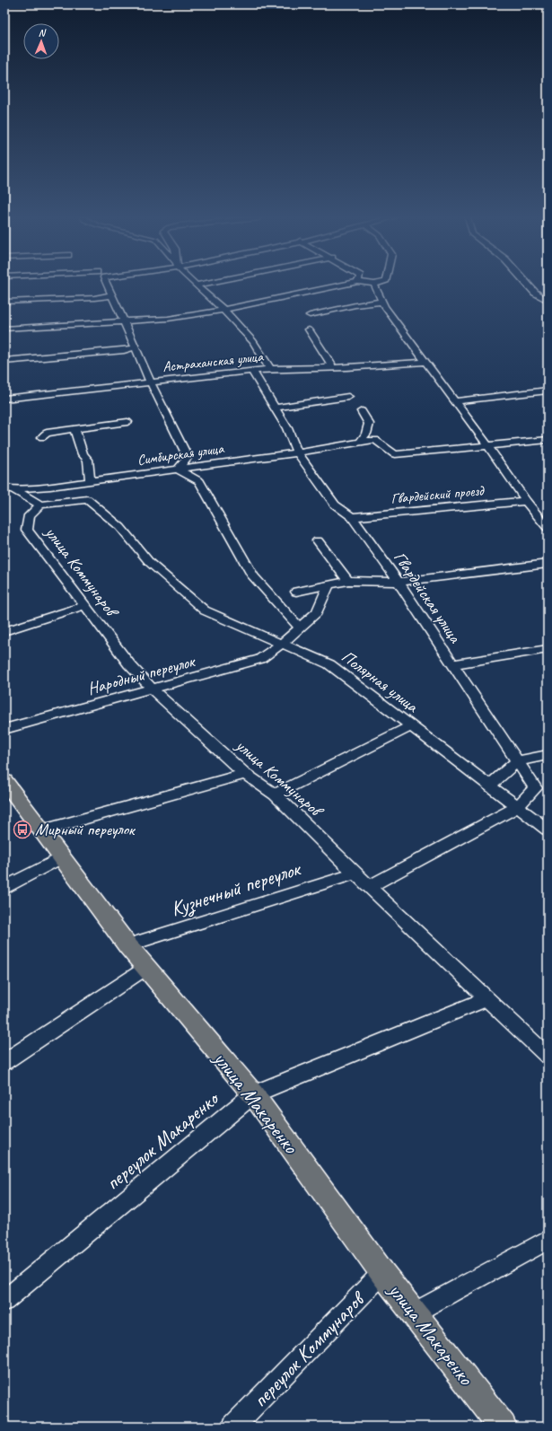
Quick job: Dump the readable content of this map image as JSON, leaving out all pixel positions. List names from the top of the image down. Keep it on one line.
{"streets":{"main road":["улица Макаренко"],"street":["Астраханская улица","Симбирская улица","Гвардейский проезд","улица Коммунаров","Гвардейская улица","Народный переулок","Полярная улица","Кузнечный переулок","переулок Макаренко","переулок Коммунаров"]},"crossings":[["Астраханская улица","Гвардейская улица"],["Симбирская улица","улица Коммунаров"],["Симбирская улица","Гвардейская улица"],["Гвардейский проезд","Гвардейская улица"],["улица Коммунаров","Народный переулок"],["улица Коммунаров","Полярная улица"],["улица Коммунаров","Кузнечный переулок"],["улица Коммунаров","переулок Макаренко"],["Гвардейская улица","Полярная улица"],["Народный переулок","Полярная улица"],["Кузнечный переулок","улица Макаренко"],["улица Макаренко","переулок Макаренко"],["улица Макаренко","переулок Коммунаров"]],"places":{"bus stop":["Мирный переулок"]},"north":"top"}
